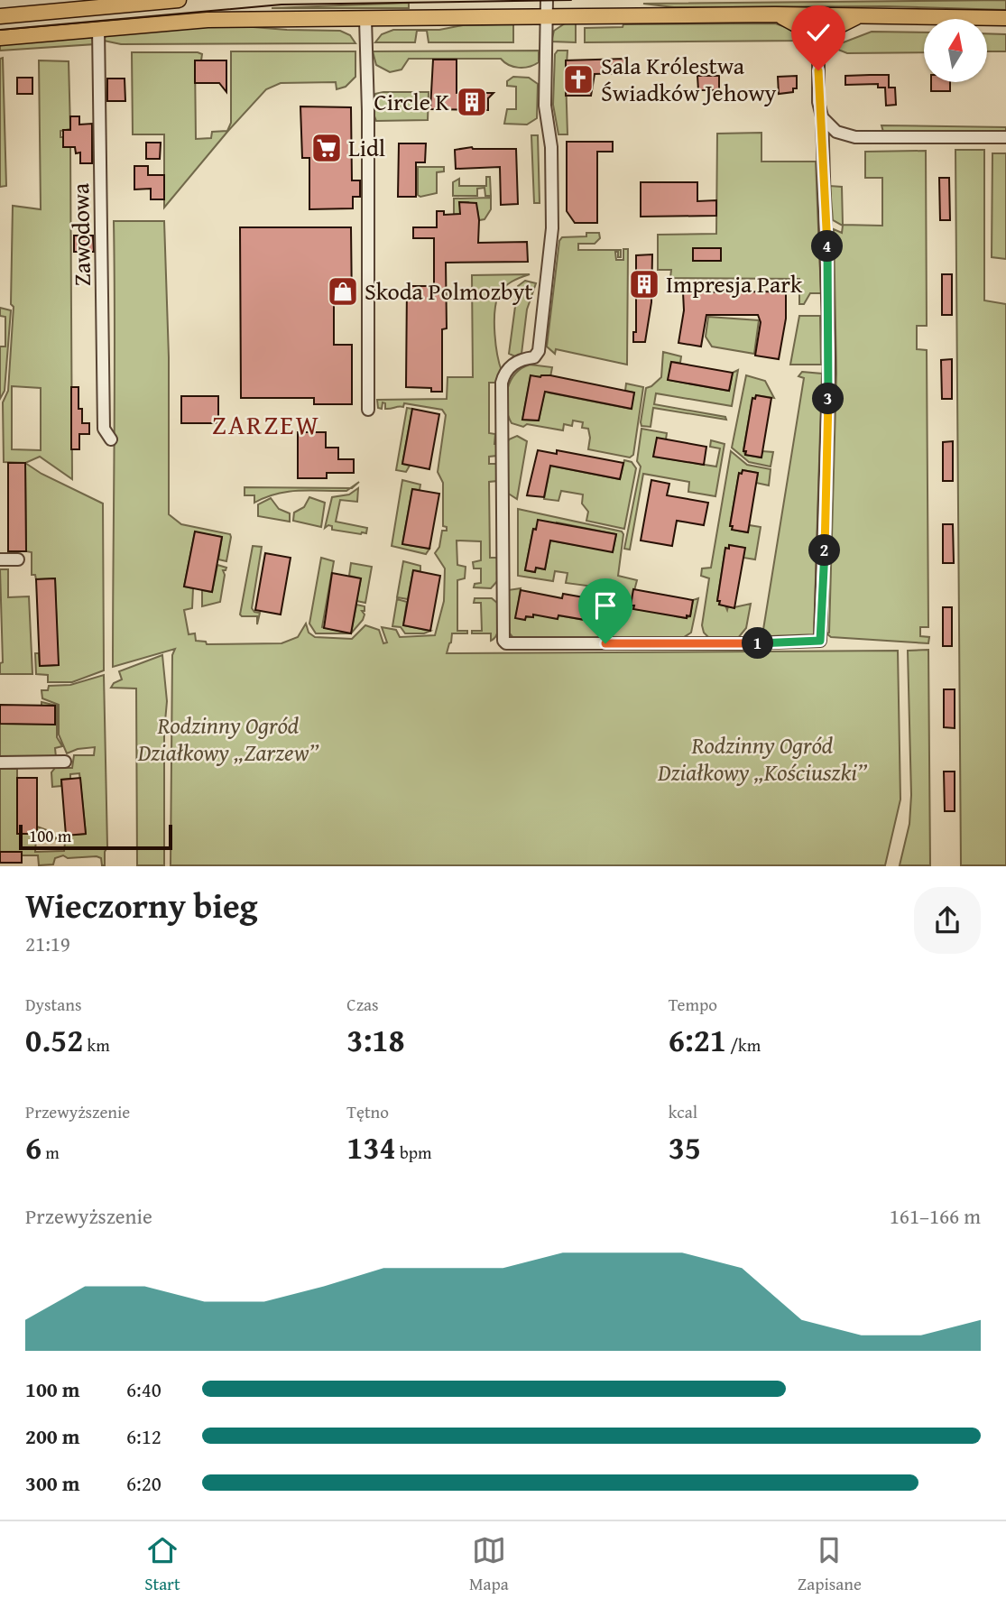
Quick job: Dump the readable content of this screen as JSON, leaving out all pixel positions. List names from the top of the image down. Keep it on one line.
{"streets":{"street":["Zawodowa"]},"districts":["ZARZEW"],"parks":["Rodzinny Ogród Działkowy „Zarzew”","Rodzinny Ogród Działkowy „Kościuszki”"],"places":{"church":["Sala Królestwa Świadków Jehowy"],"building":["Circle K","Impresja Park"],"supermarket":["Lidl"],"shop":["Skoda Polmozbyt"]},"scale_bar":"100 m","north":"top","page":{"pins":["4","3","2","1"],"scale":"100 m","heading":["Wieczorny bieg","21:19"],"stats":[["Dystans","0.52 km"],["Czas","3:18"],["Tempo","6:21 /km"],["Przewyższenie","6 m"],["Tętno","134 bpm"],["kcal","35"]],"chart":["Przewyższenie","161–166 m"],"list":[{"name":"100 m","note":"6:40"},{"name":"200 m","note":"6:12"},{"name":"300 m","note":"6:20"}],"tabs":["Start","Mapa","Zapisane"]}}
